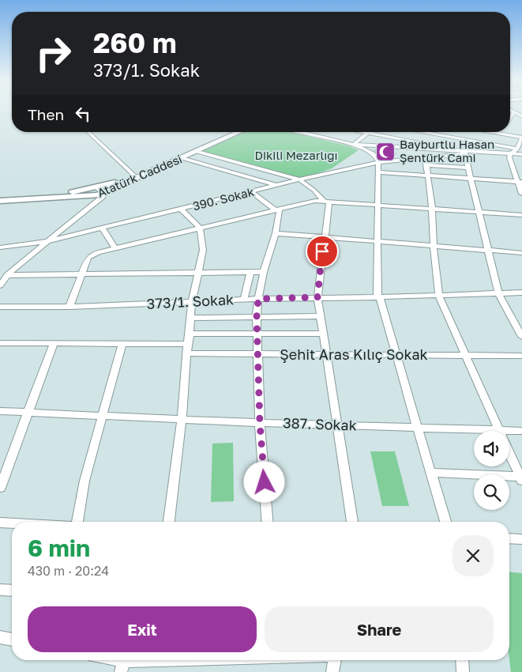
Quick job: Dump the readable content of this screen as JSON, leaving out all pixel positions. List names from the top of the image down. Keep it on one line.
{"streets":{"main road":["Atatürk Caddesi"],"street":["390. Sokak","373/1. Sokak","Şehit Aras Kılıç Sokak","387. Sokak"]},"parks":["Dikili Mezarlığı"],"places":{"mosque":["Bayburtlu Hasan Şentürk Cami"]},"page":{"turn":["260 m","373/1. Sokak"],"then":"Then","heading":["6 min","430 m · 20:24"],"buttons":["Exit","Share"]}}
